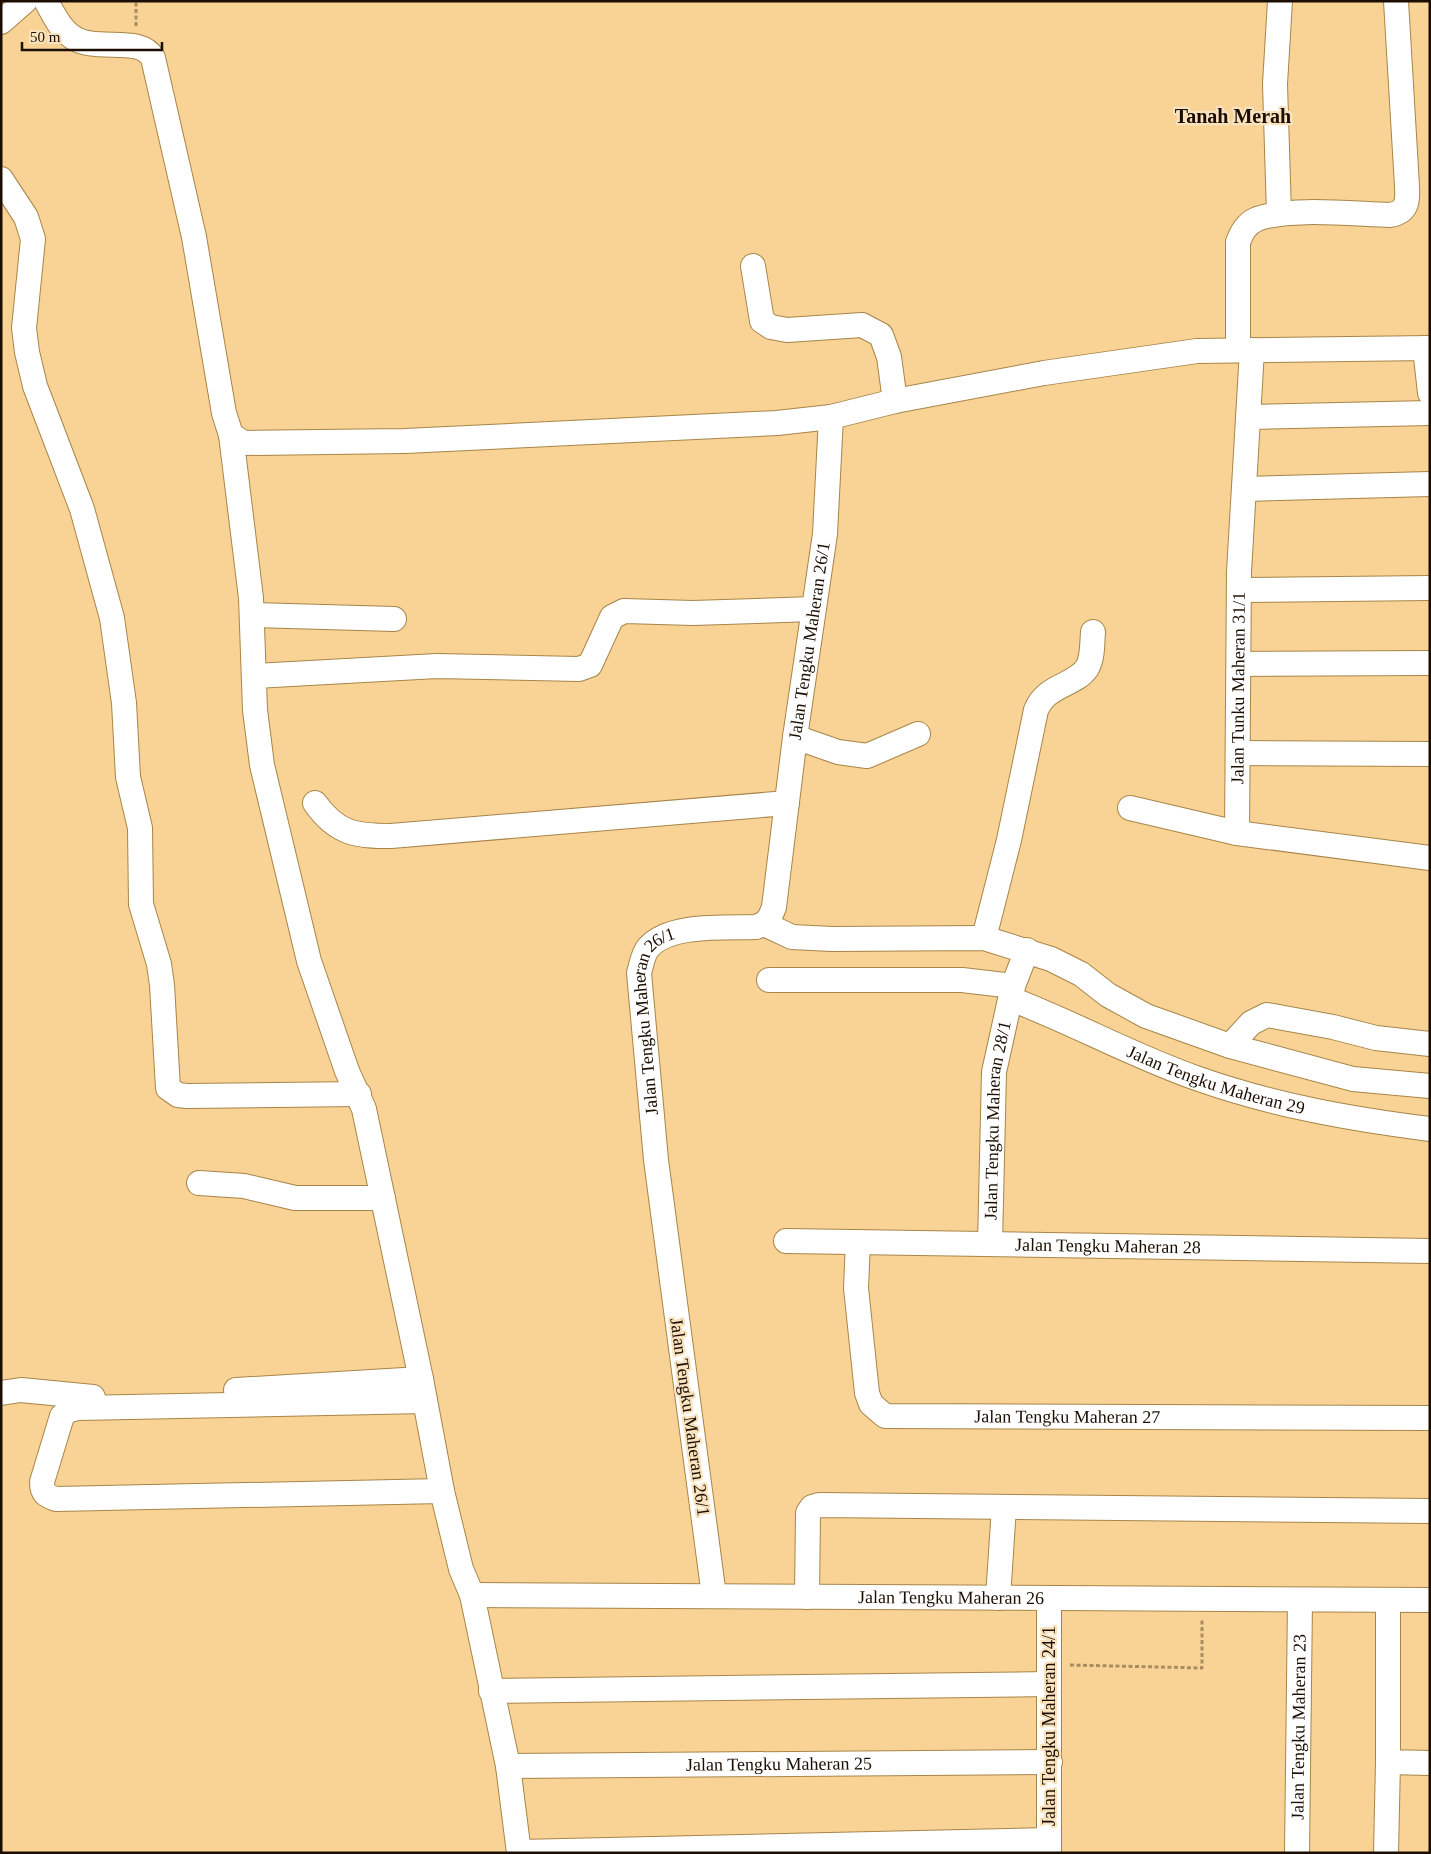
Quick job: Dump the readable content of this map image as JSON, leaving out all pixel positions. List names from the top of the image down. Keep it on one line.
{"streets":{"street":["Jalan Tengku Maheran 26/1","Jalan Tunku Maheran 31/1","Jalan Tengku Maheran 29","Jalan Tengku Maheran 28/1","Jalan Tengku Maheran 28","Jalan Tengku Maheran 27","Jalan Tengku Maheran 26","Jalan Tengku Maheran 24/1","Jalan Tengku Maheran 23","Jalan Tengku Maheran 25"]},"crossings":[["Jalan Tengku Maheran 26/1","Jalan Tengku Maheran 26"],["Jalan Tengku Maheran 29","Jalan Tengku Maheran 28/1"],["Jalan Tengku Maheran 28/1","Jalan Tengku Maheran 28"],["Jalan Tengku Maheran 28","Jalan Tengku Maheran 27"],["Jalan Tengku Maheran 26","Jalan Tengku Maheran 24/1"],["Jalan Tengku Maheran 26","Jalan Tengku Maheran 23"],["Jalan Tengku Maheran 24/1","Jalan Tengku Maheran 25"]],"districts":["Tanah Merah"],"scale_bar":"50 m"}
